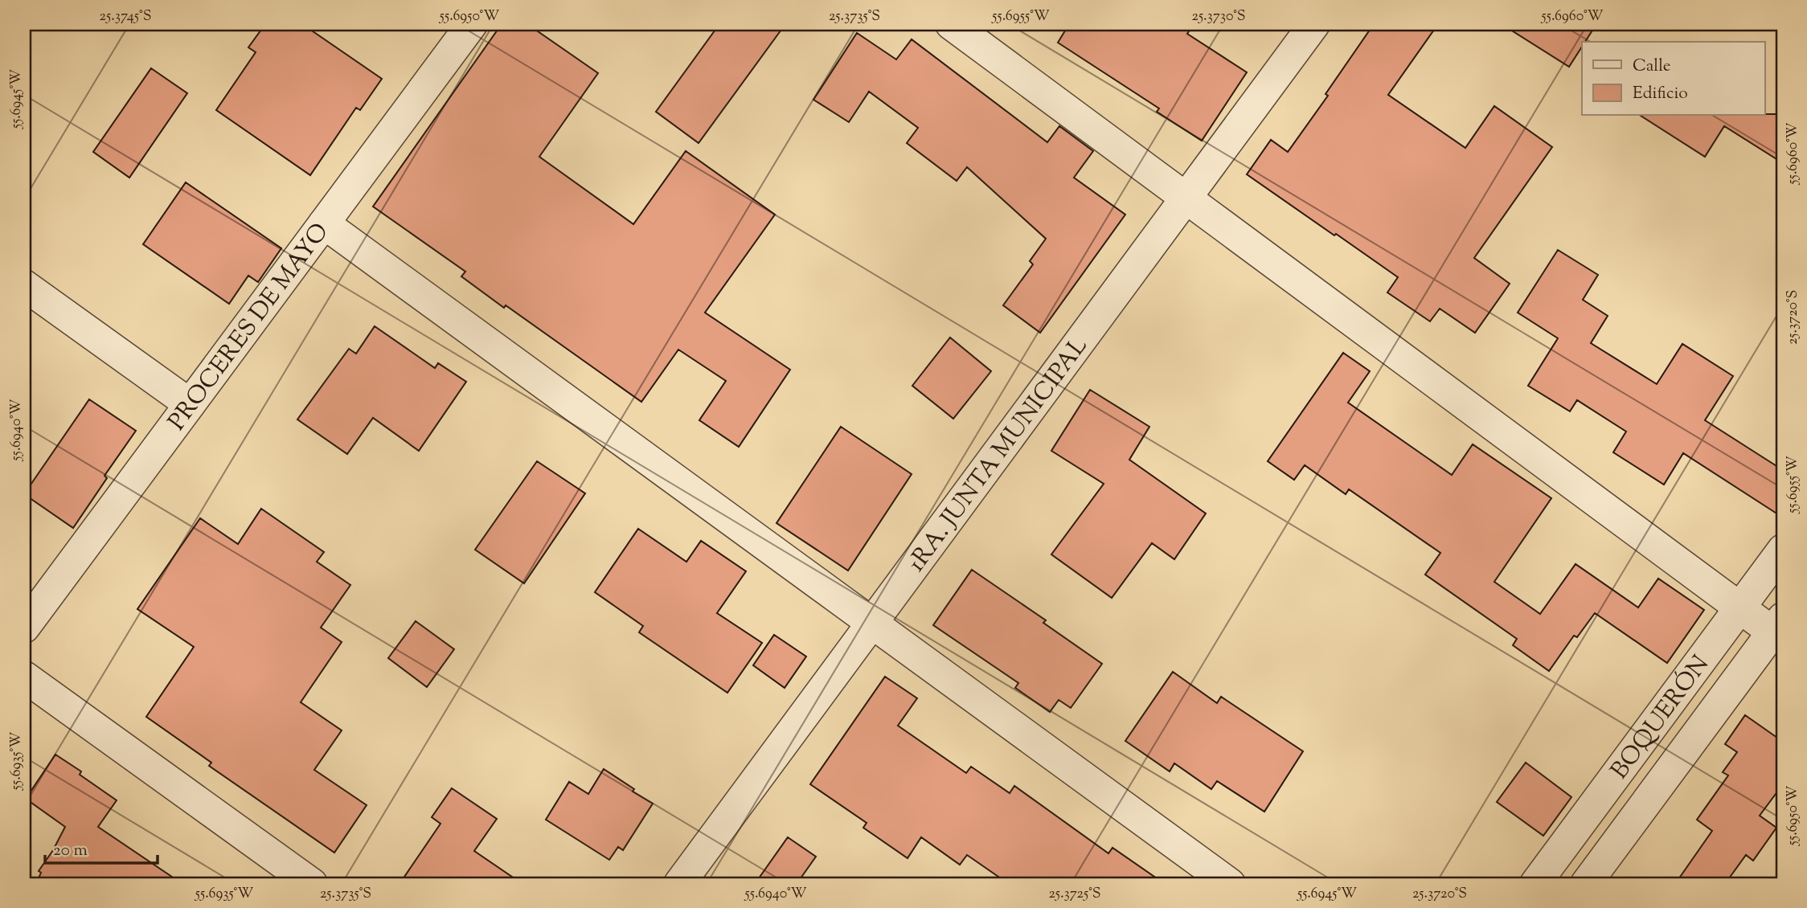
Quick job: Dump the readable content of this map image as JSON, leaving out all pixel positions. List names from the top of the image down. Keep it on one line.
{"streets":{"street":["PROCERES DE MAYO","1RA. JUNTA MUNICIPAL","BOQUERÓN"]},"legend":["Calle","Edificio"],"scale_bar":"20 m","coordinates":["25.3745°S","55.6950°W","25.3735°S","55.6955°W","25.3730°S","55.6960°W","55.6945°W","25.3720°S","55.6940°W","55.6935°W","25.3725°S"]}
